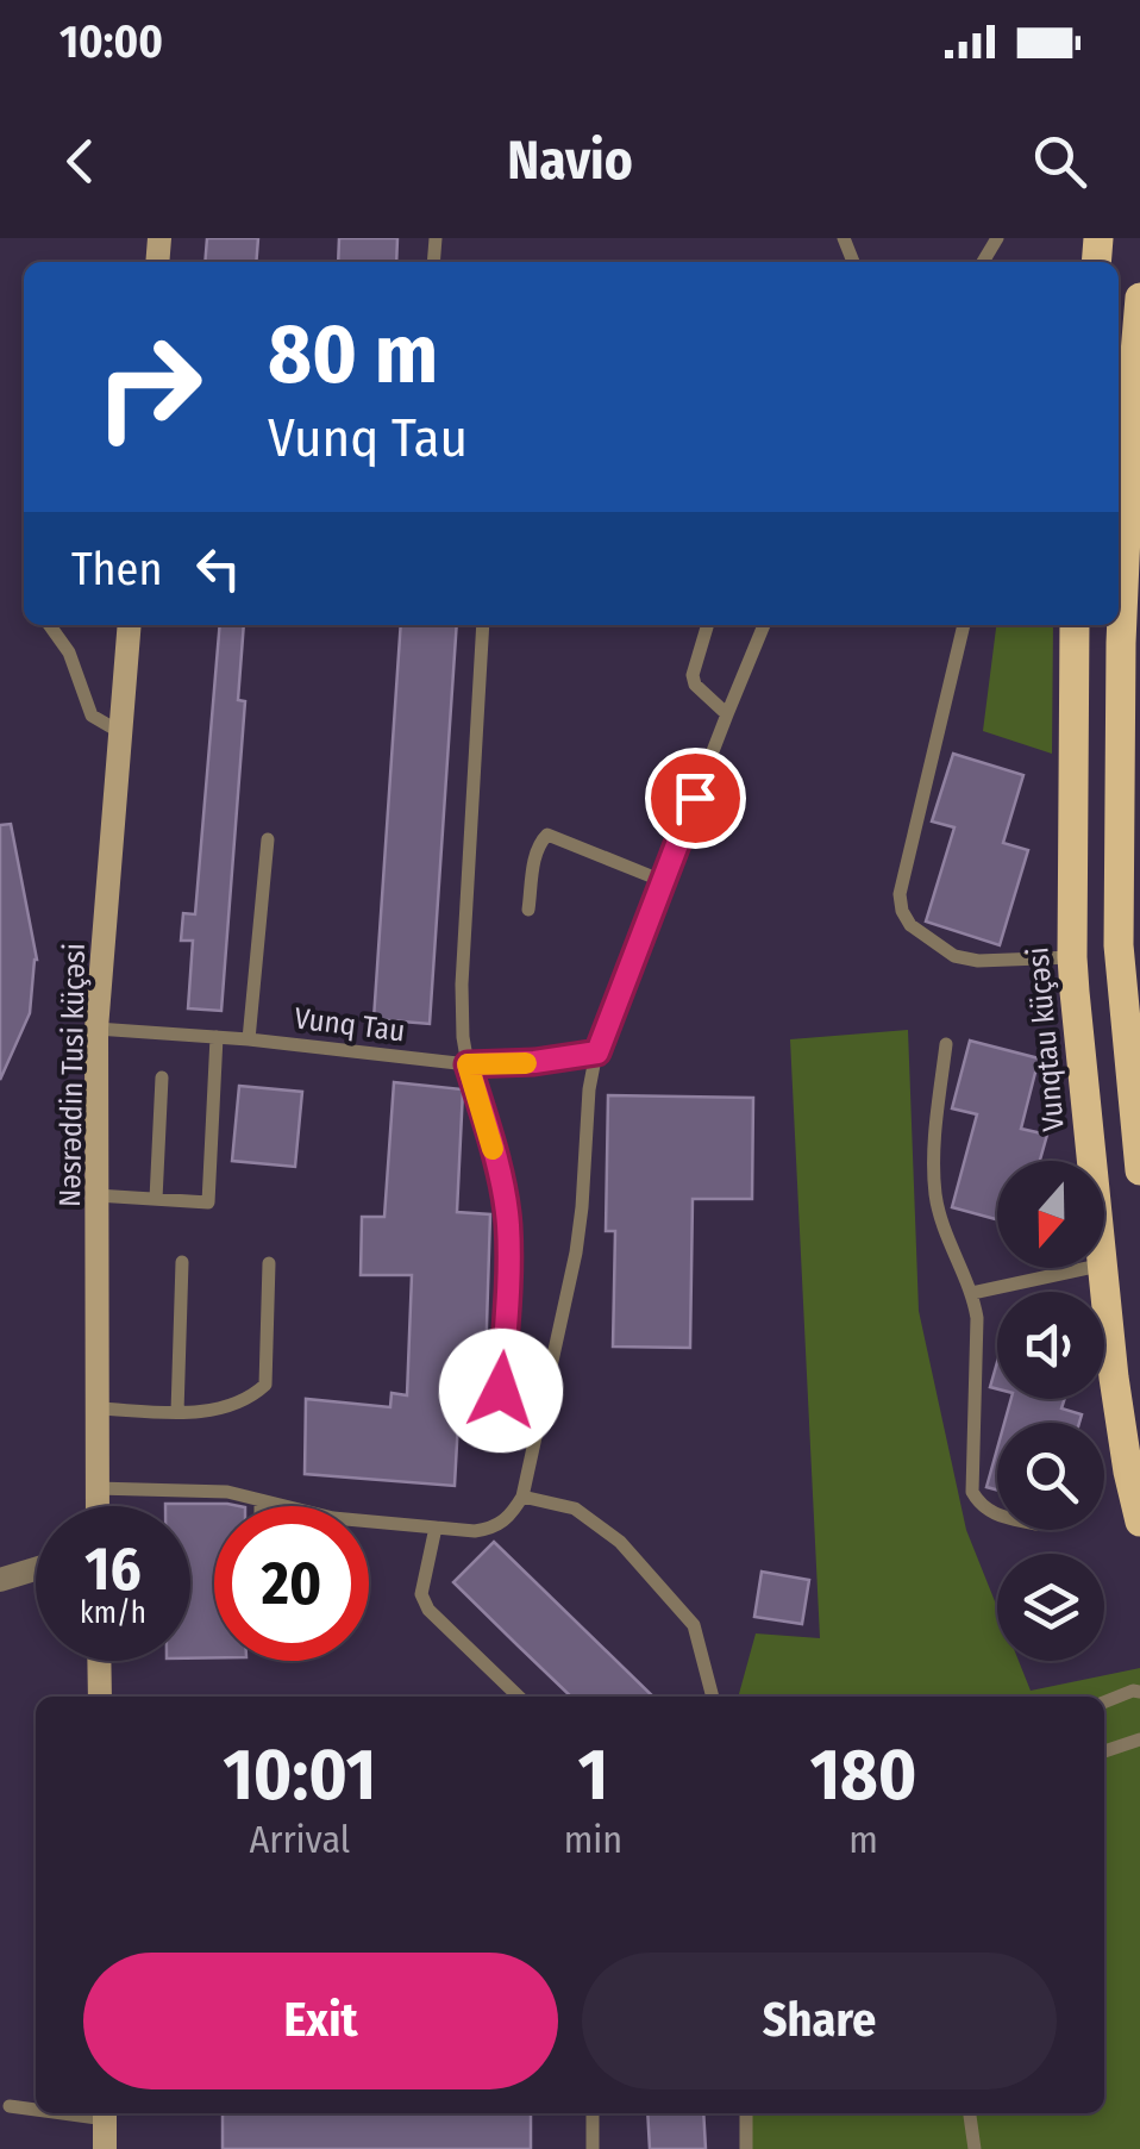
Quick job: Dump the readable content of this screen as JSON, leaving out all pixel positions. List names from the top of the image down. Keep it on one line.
{"streets":{"main road":["Vunqtau küçəsi","Nəsrəddin Tusi küçəsi"],"lane":["Vunq Tau"]},"crossings":[["Vunq Tau","Nəsrəddin Tusi küçəsi"]],"north":"bottom","page":{"status":"10:00","header":"Navio","turn":["80 m","Vunq Tau"],"then":"Then","speed":"16 km/h","limit":"20","eta":["10:01","Arrival","1","min","180","m"],"buttons":["Exit","Share"]}}
